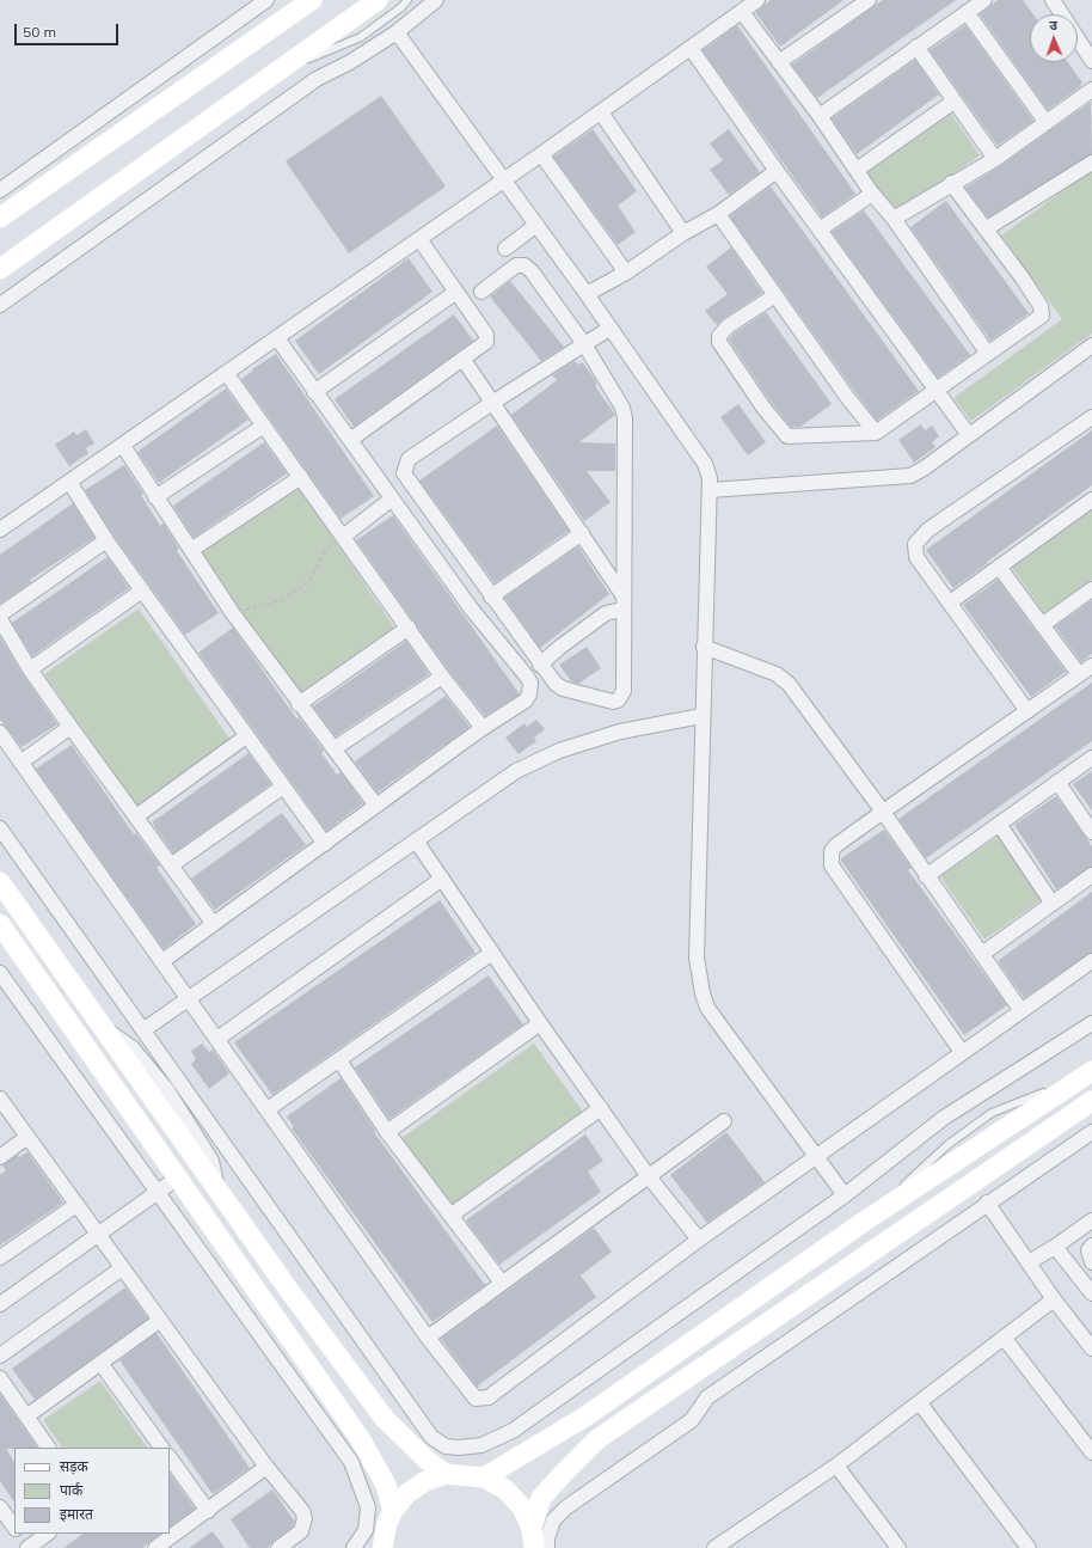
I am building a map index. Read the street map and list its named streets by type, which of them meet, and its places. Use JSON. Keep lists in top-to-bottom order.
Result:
{
  "legend": ["सड़क", "पार्क", "इमारत"],
  "scale_bar": "50 m",
  "north": "top"
}
